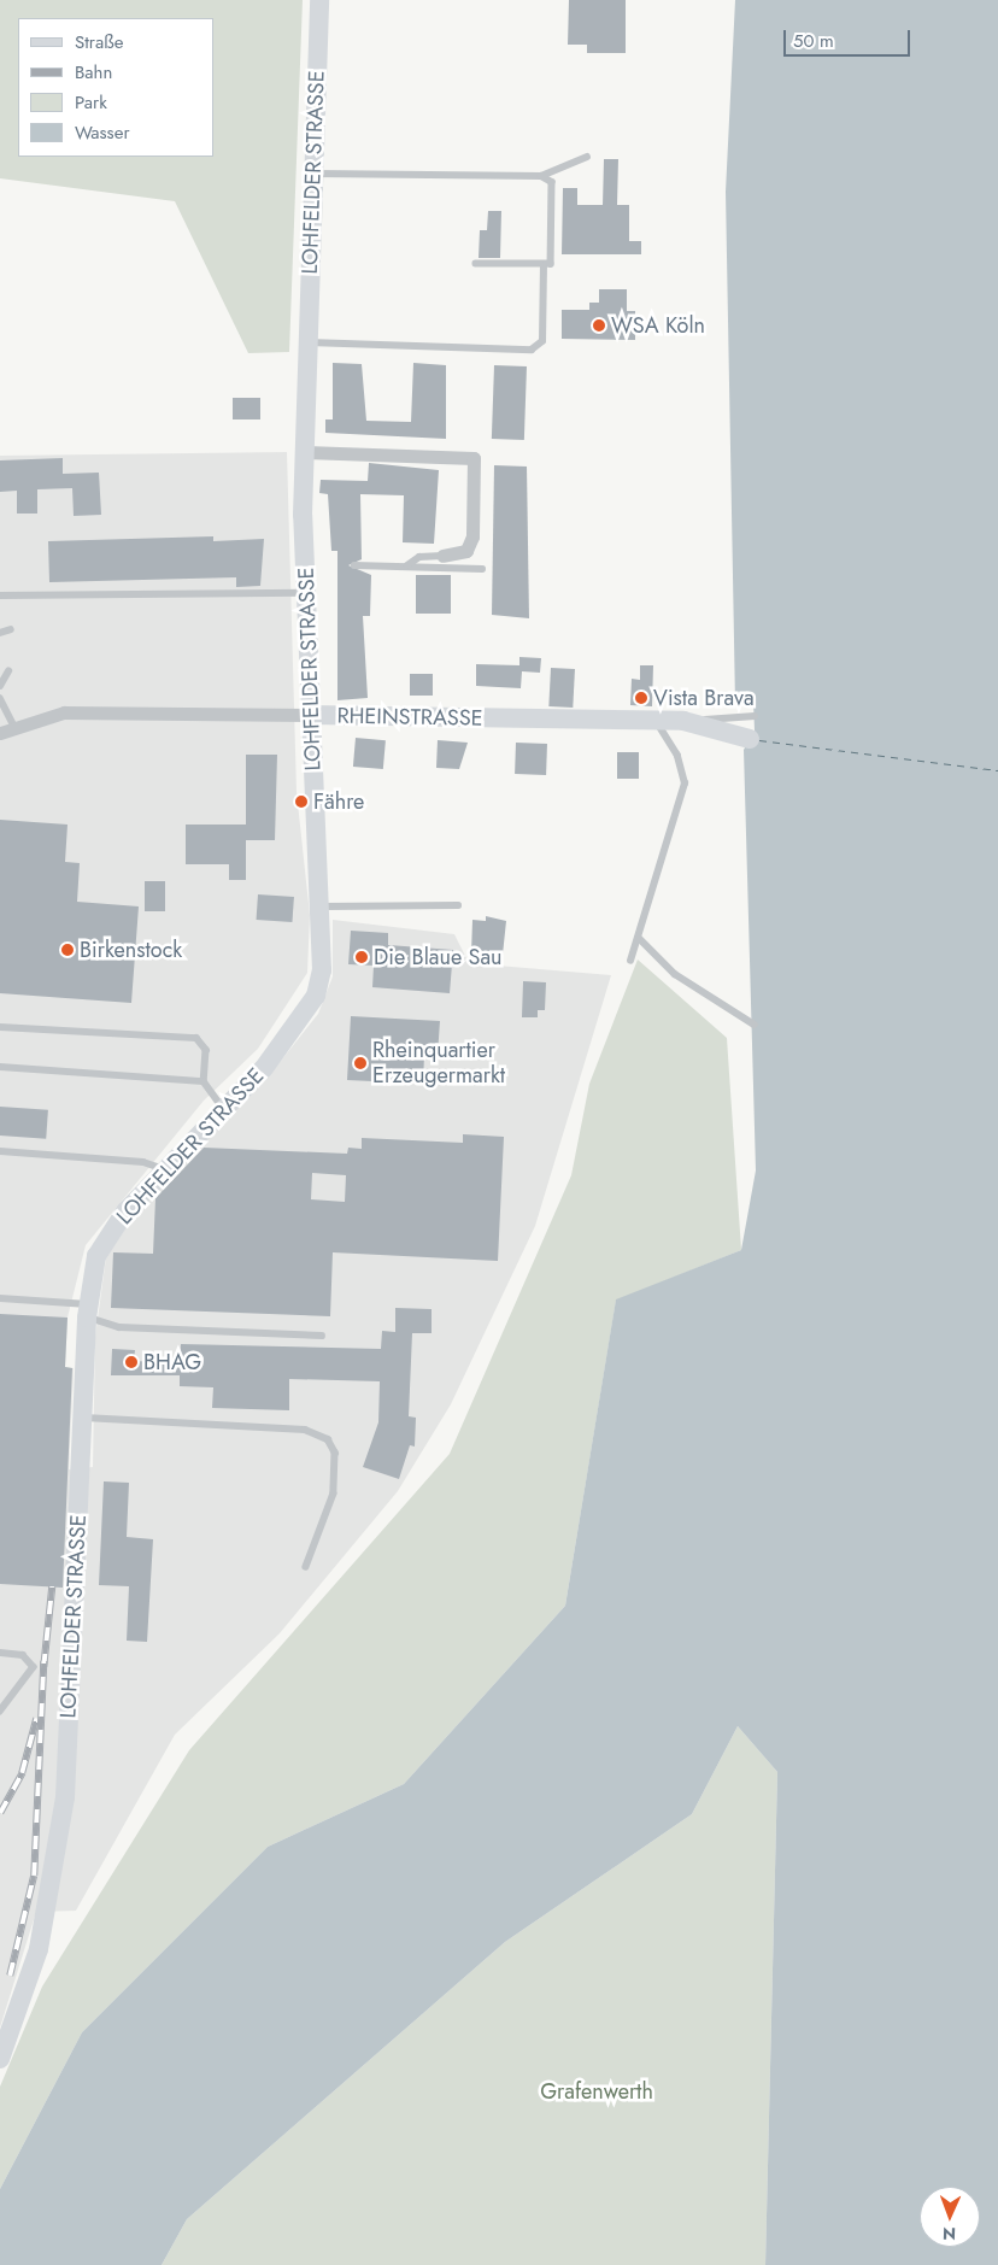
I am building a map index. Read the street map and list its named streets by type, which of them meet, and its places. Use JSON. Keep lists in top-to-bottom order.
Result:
{
  "streets": {
    "street": ["LOHFELDER STRASSE", "RHEINSTRASSE"]
  },
  "crossings": [
    ["LOHFELDER STRASSE", "RHEINSTRASSE"]
  ],
  "parks": ["Grafenwerth"],
  "places": [
    "WSA Köln",
    "Vista Brava",
    "Fähre",
    "Birkenstock",
    "Die Blaue Sau",
    "Rheinquartier Erzeugermarkt",
    "BHAG"
  ],
  "legend": [
    "Straße",
    "Bahn",
    "Park",
    "Wasser"
  ],
  "scale_bar": "50 m",
  "north": "bottom"
}
